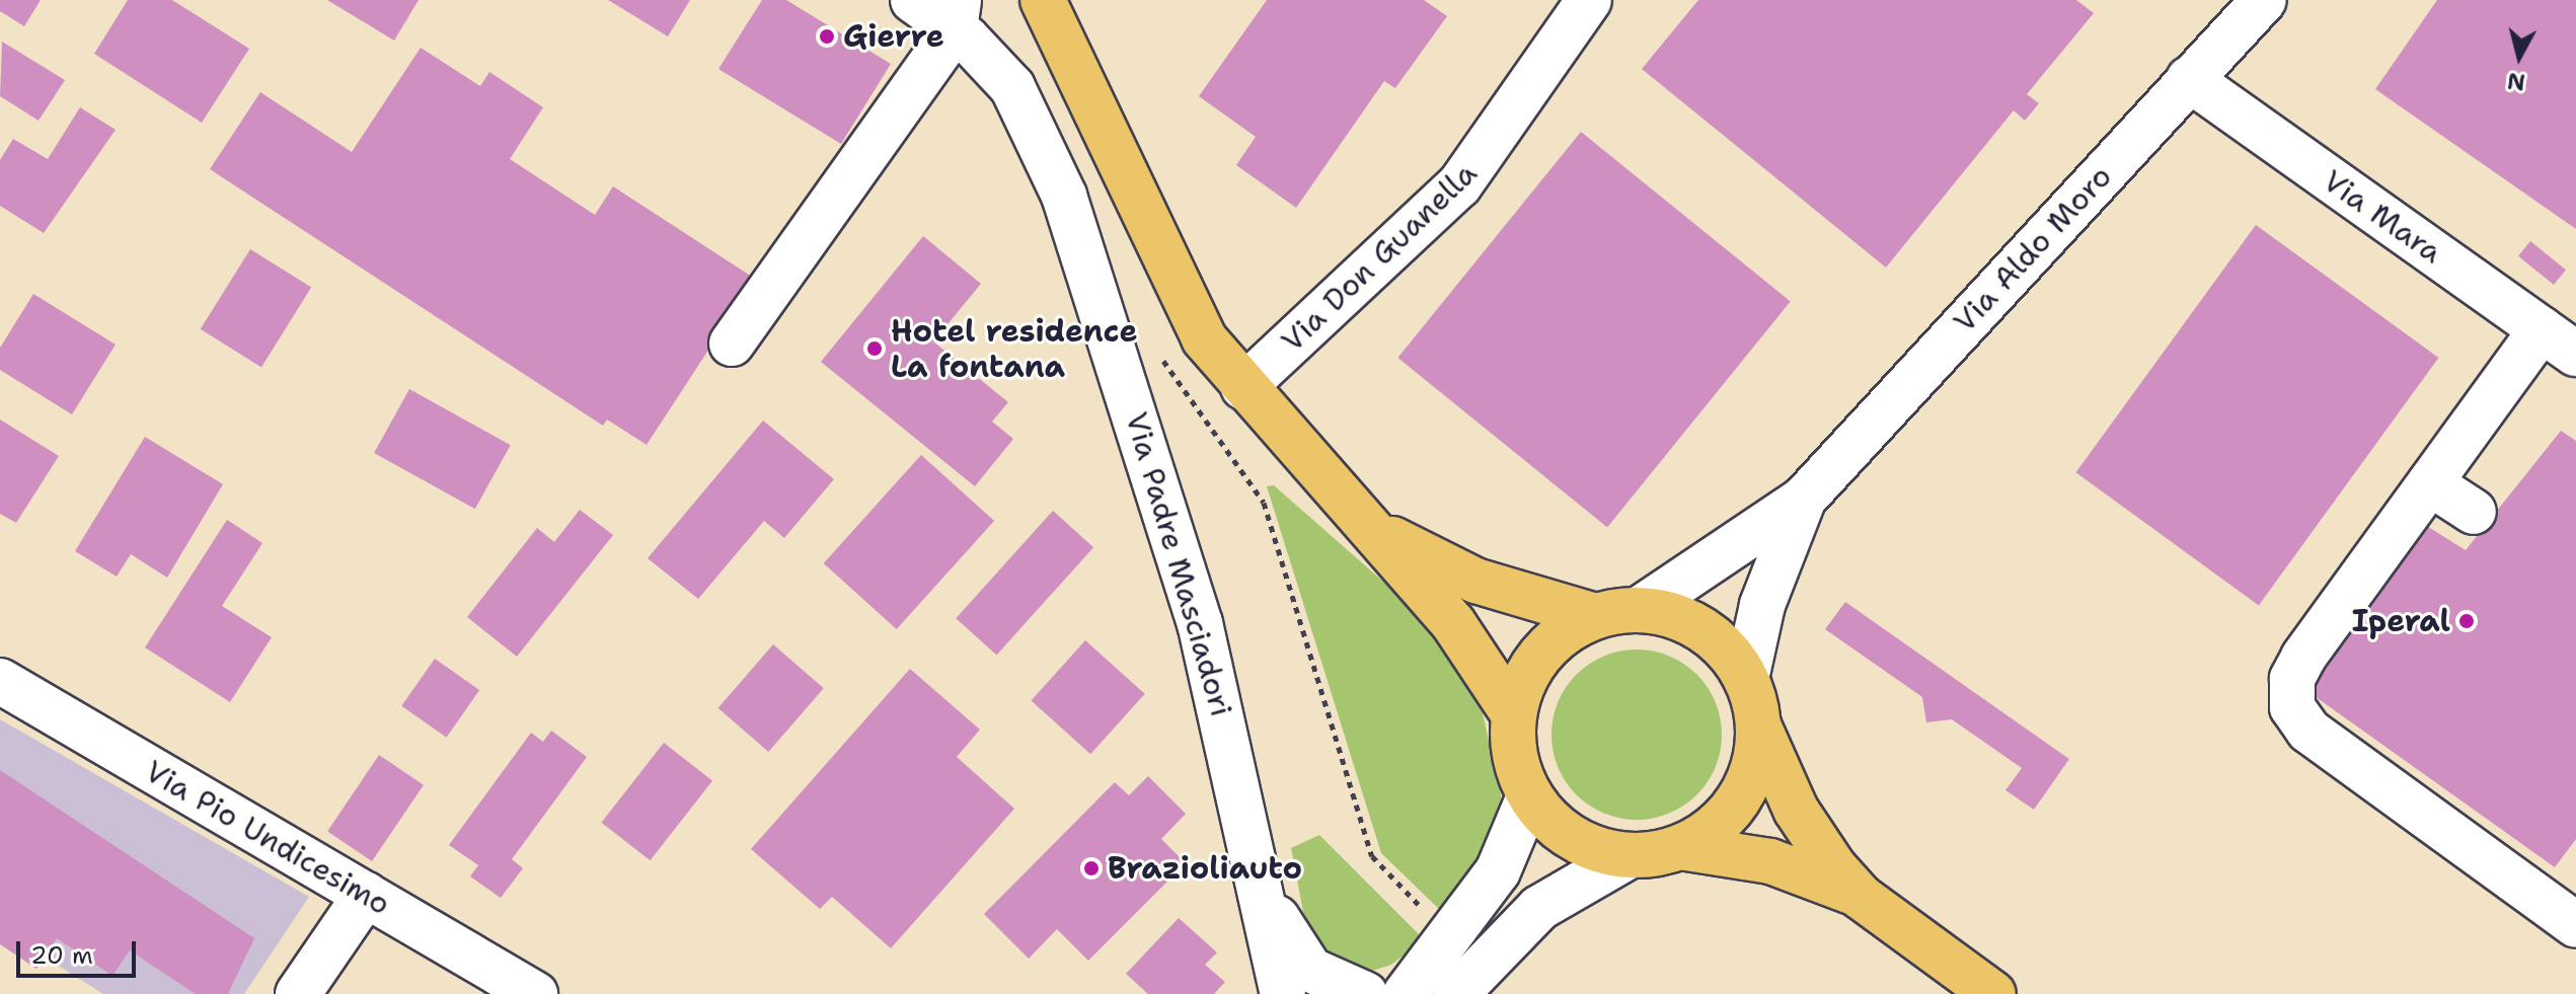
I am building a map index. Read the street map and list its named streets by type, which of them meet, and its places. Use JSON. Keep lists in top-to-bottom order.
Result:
{
  "streets": {
    "street": [
      "Via Mara",
      "Via Aldo Moro",
      "Via Don Guanella",
      "Via Padre Masciadori",
      "Via Pio Undicesimo"
    ]
  },
  "crossings": [
    ["Via Mara", "Via Aldo Moro"]
  ],
  "places": [
    "Gierre",
    "Hotel residence La fontana",
    "Iperal",
    "Brazioliauto"
  ],
  "scale_bar": "20 m",
  "north": "bottom"
}
